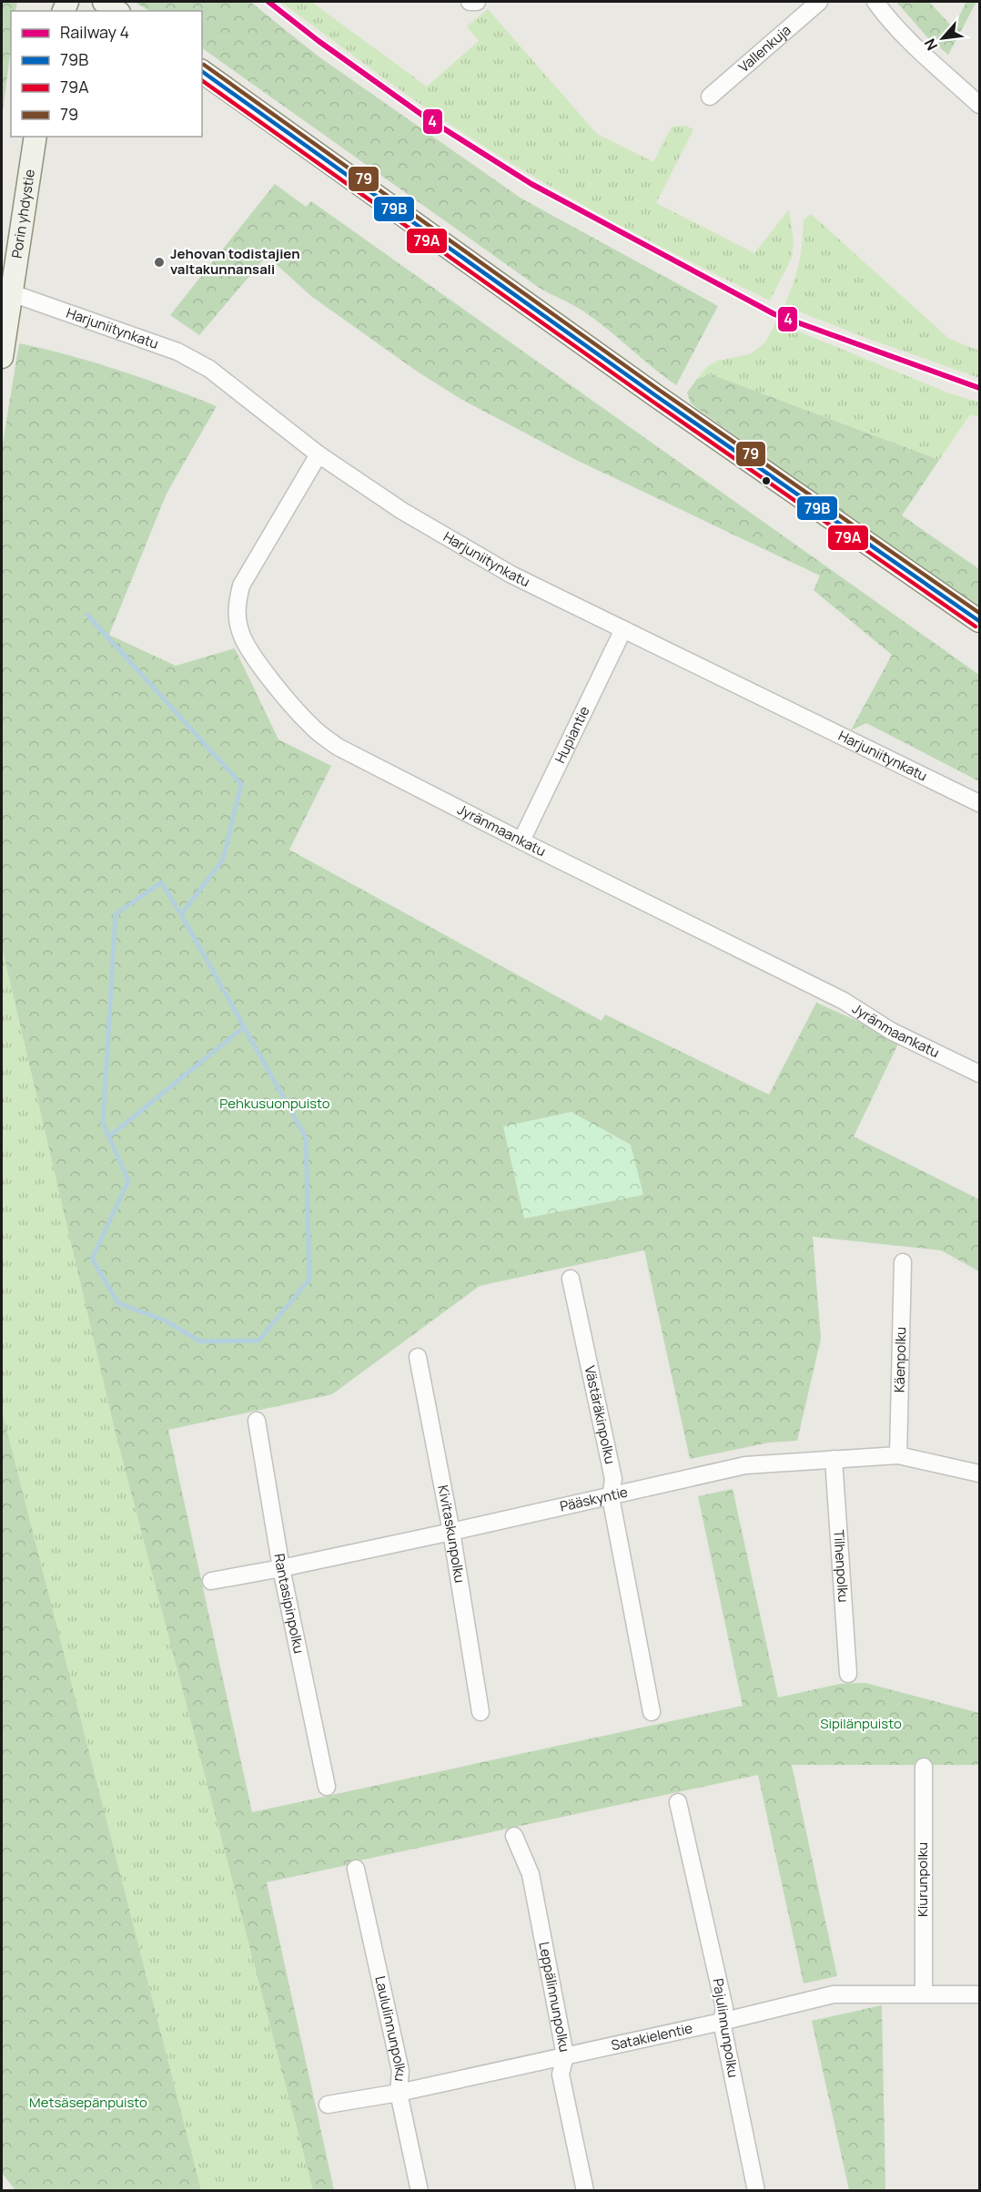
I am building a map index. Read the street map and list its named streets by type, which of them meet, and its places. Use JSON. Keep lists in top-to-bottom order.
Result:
{
  "streets": {
    "main road": ["Porin yhdystie"],
    "street": [
      "Vallenkuja",
      "Harjuniitynkatu",
      "Hupiantie",
      "Jyränmaankatu",
      "Käenpolku",
      "Västäräkinpolku",
      "Pääskyntie",
      "Kivitaskunpolku",
      "Tilhenpolku",
      "Rantasipinpolku",
      "Kiurunpolku",
      "Leppälinnunpolku",
      "Pajulinnunpolku",
      "Laululinnunpolku",
      "Satakielentie"
    ]
  },
  "crossings": [
    ["Porin yhdystie", "Harjuniitynkatu"],
    ["Harjuniitynkatu", "Hupiantie"],
    ["Harjuniitynkatu", "Jyränmaankatu"],
    ["Hupiantie", "Jyränmaankatu"],
    ["Käenpolku", "Pääskyntie"],
    ["Västäräkinpolku", "Pääskyntie"],
    ["Pääskyntie", "Kivitaskunpolku"],
    ["Pääskyntie", "Tilhenpolku"],
    ["Pääskyntie", "Rantasipinpolku"],
    ["Kiurunpolku", "Satakielentie"],
    ["Leppälinnunpolku", "Satakielentie"],
    ["Pajulinnunpolku", "Satakielentie"],
    ["Laululinnunpolku", "Satakielentie"]
  ],
  "parks": ["Pehkusuonpuisto", "Sipilänpuisto", "Metsäsepänpuisto"],
  "places": ["Jehovan todistajien valtakunnansali"],
  "lines": [
    "rail line 4",
    "transit line 79",
    "transit line 79B",
    "transit line 79A"
  ],
  "legend": [
    "Railway 4",
    "79B",
    "79A",
    "79"
  ],
  "north": "bottom left"
}
